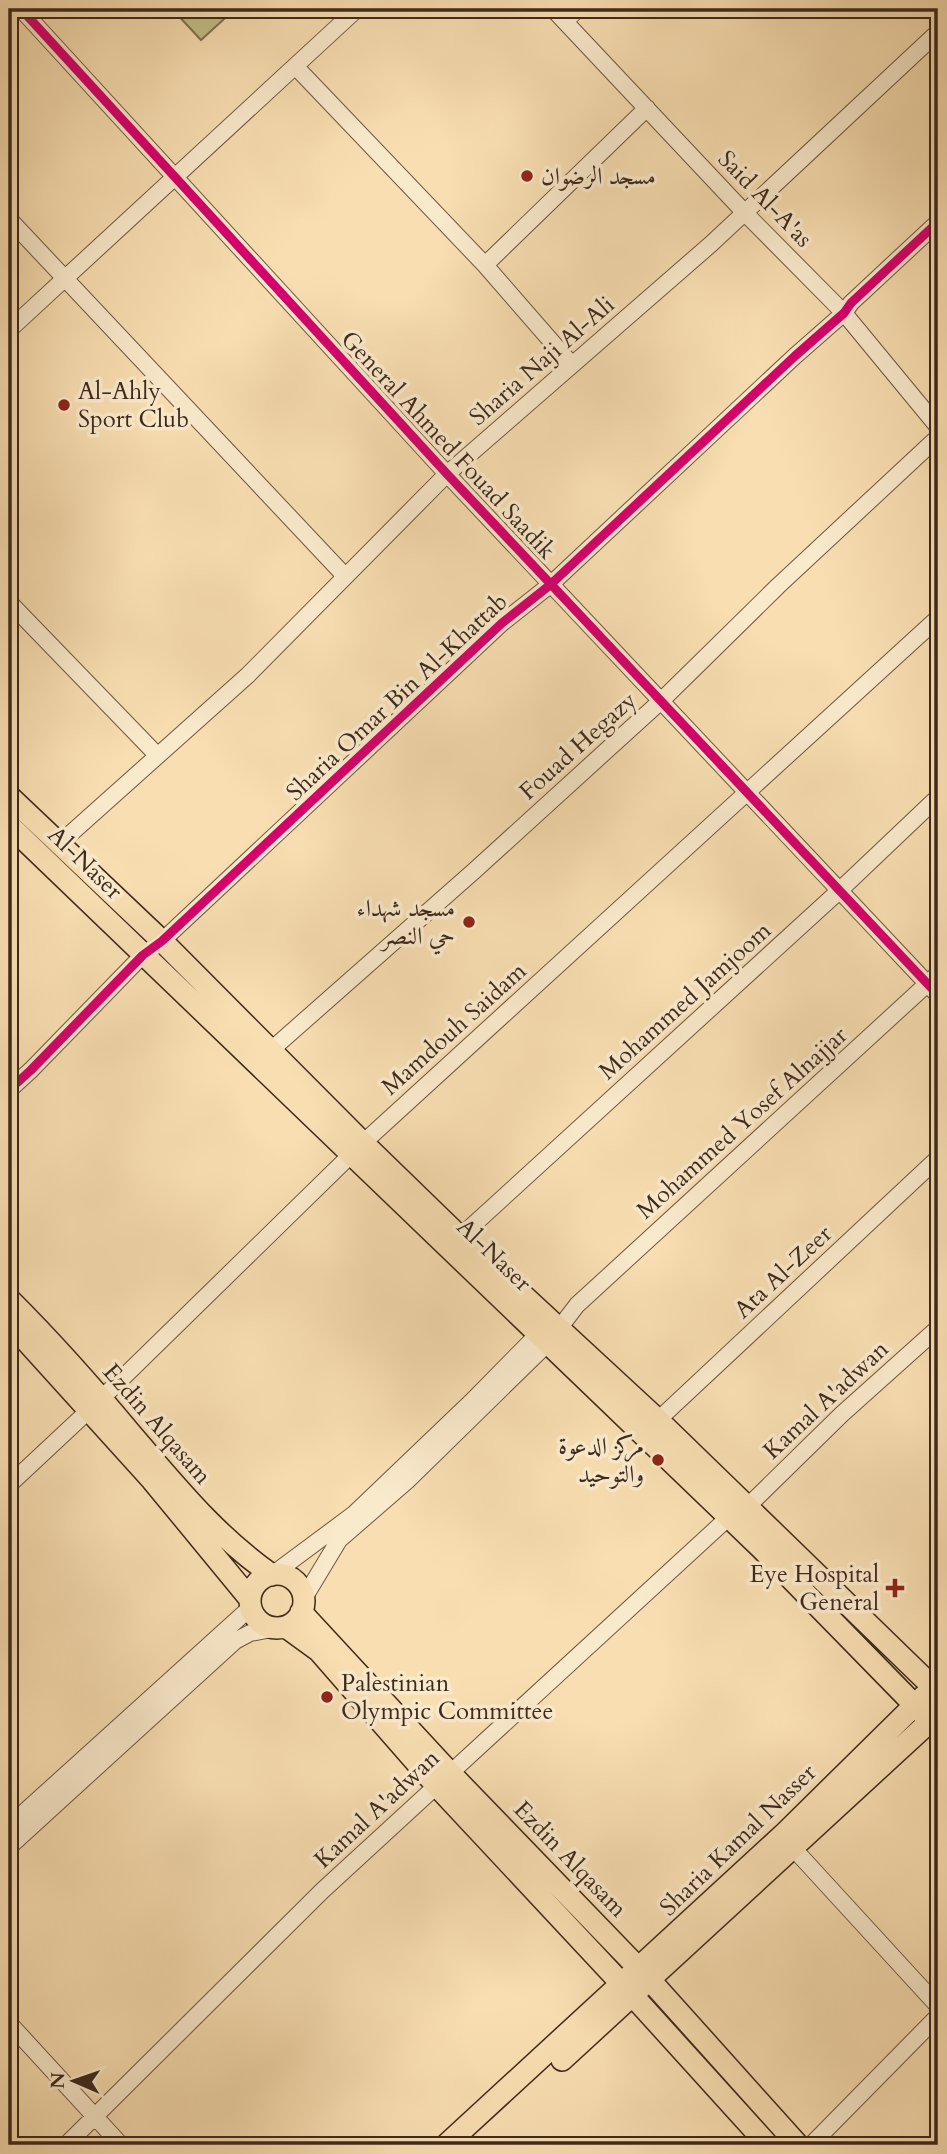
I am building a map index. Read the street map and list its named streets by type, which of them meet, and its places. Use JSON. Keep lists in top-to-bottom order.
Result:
{
  "streets": {
    "main road": ["Al-Naser", "Ezdin Alqasam", "Sharia Kamal Nasser"],
    "street": [
      "Said Al-A'as",
      "Sharia Naji Al-Ali",
      "General Ahmed Fouad Saadik",
      "Sharia Omar Bin Al-Khattab",
      "Fouad Hegazy",
      "Mohammed Jamjoom",
      "Mamdouh Saidam",
      "Mohammed Yosef Alnajjar",
      "Ata Al-Zeer",
      "Kamal A'adwan"
    ]
  },
  "crossings": [
    ["Said Al-A'as", "Sharia Naji Al-Ali"],
    ["Said Al-A'as", "Sharia Omar Bin Al-Khattab"],
    ["Sharia Naji Al-Ali", "General Ahmed Fouad Saadik"],
    ["Sharia Naji Al-Ali", "Al-Naser"],
    ["General Ahmed Fouad Saadik", "Sharia Omar Bin Al-Khattab"],
    ["General Ahmed Fouad Saadik", "Fouad Hegazy"],
    ["General Ahmed Fouad Saadik", "Mohammed Jamjoom"],
    ["General Ahmed Fouad Saadik", "Mamdouh Saidam"],
    ["General Ahmed Fouad Saadik", "Mohammed Yosef Alnajjar"],
    ["Sharia Omar Bin Al-Khattab", "Al-Naser"],
    ["Fouad Hegazy", "Al-Naser"],
    ["Al-Naser", "Mohammed Jamjoom"],
    ["Al-Naser", "Mamdouh Saidam"],
    ["Al-Naser", "Mohammed Yosef Alnajjar"],
    ["Al-Naser", "Ata Al-Zeer"],
    ["Al-Naser", "Kamal A'adwan"],
    ["Al-Naser", "Sharia Kamal Nasser"],
    ["Mamdouh Saidam", "Ezdin Alqasam"],
    ["Mohammed Yosef Alnajjar", "Ezdin Alqasam"],
    ["Kamal A'adwan", "Ezdin Alqasam"],
    ["Ezdin Alqasam", "Sharia Kamal Nasser"]
  ],
  "places": {
    "other": [
      "مسجد الرضوان",
      "Al-Ahly Sport Club",
      "مسجد شهداء حي النصر",
      "مركز الدعوة والتوحيد",
      "Palestinian Olympic Committee"
    ],
    "health": ["Eye Hospital General"]
  },
  "north": "left"
}
